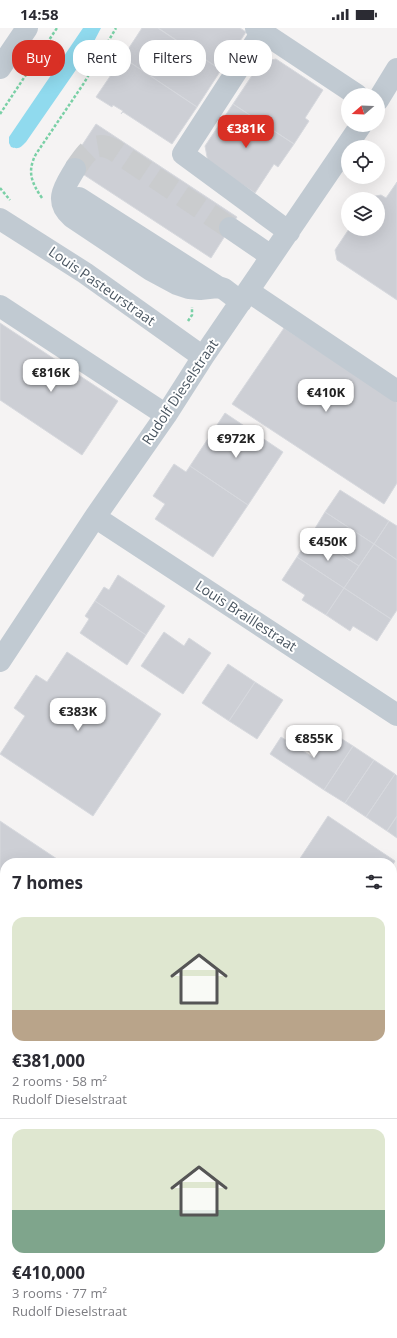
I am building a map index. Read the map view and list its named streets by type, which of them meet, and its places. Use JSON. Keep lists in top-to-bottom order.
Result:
{
  "streets": {
    "street": ["Louis Pasteurstraat", "Rudolf Dieselstraat", "Louis Braillestraat"]
  },
  "crossings": [
    ["Louis Pasteurstraat", "Rudolf Dieselstraat"],
    ["Rudolf Dieselstraat", "Louis Braillestraat"]
  ],
  "north": "left",
  "page": {
    "status": "14:58",
    "chip": [
      "Buy",
      "Rent",
      "Filters",
      "New"
    ],
    "price": [
      "€381K",
      "€816K",
      "€410K",
      "€972K",
      "€450K",
      "€383K",
      "€855K"
    ],
    "heading": "7 homes",
    "list": [
      {
        "name": "€381,000",
        "note": "2 rooms · 58 m² · Rudolf Dieselstraat"
      },
      {
        "name": "€410,000",
        "note": "3 rooms · 77 m² · Rudolf Dieselstraat"
      }
    ]
  }
}
